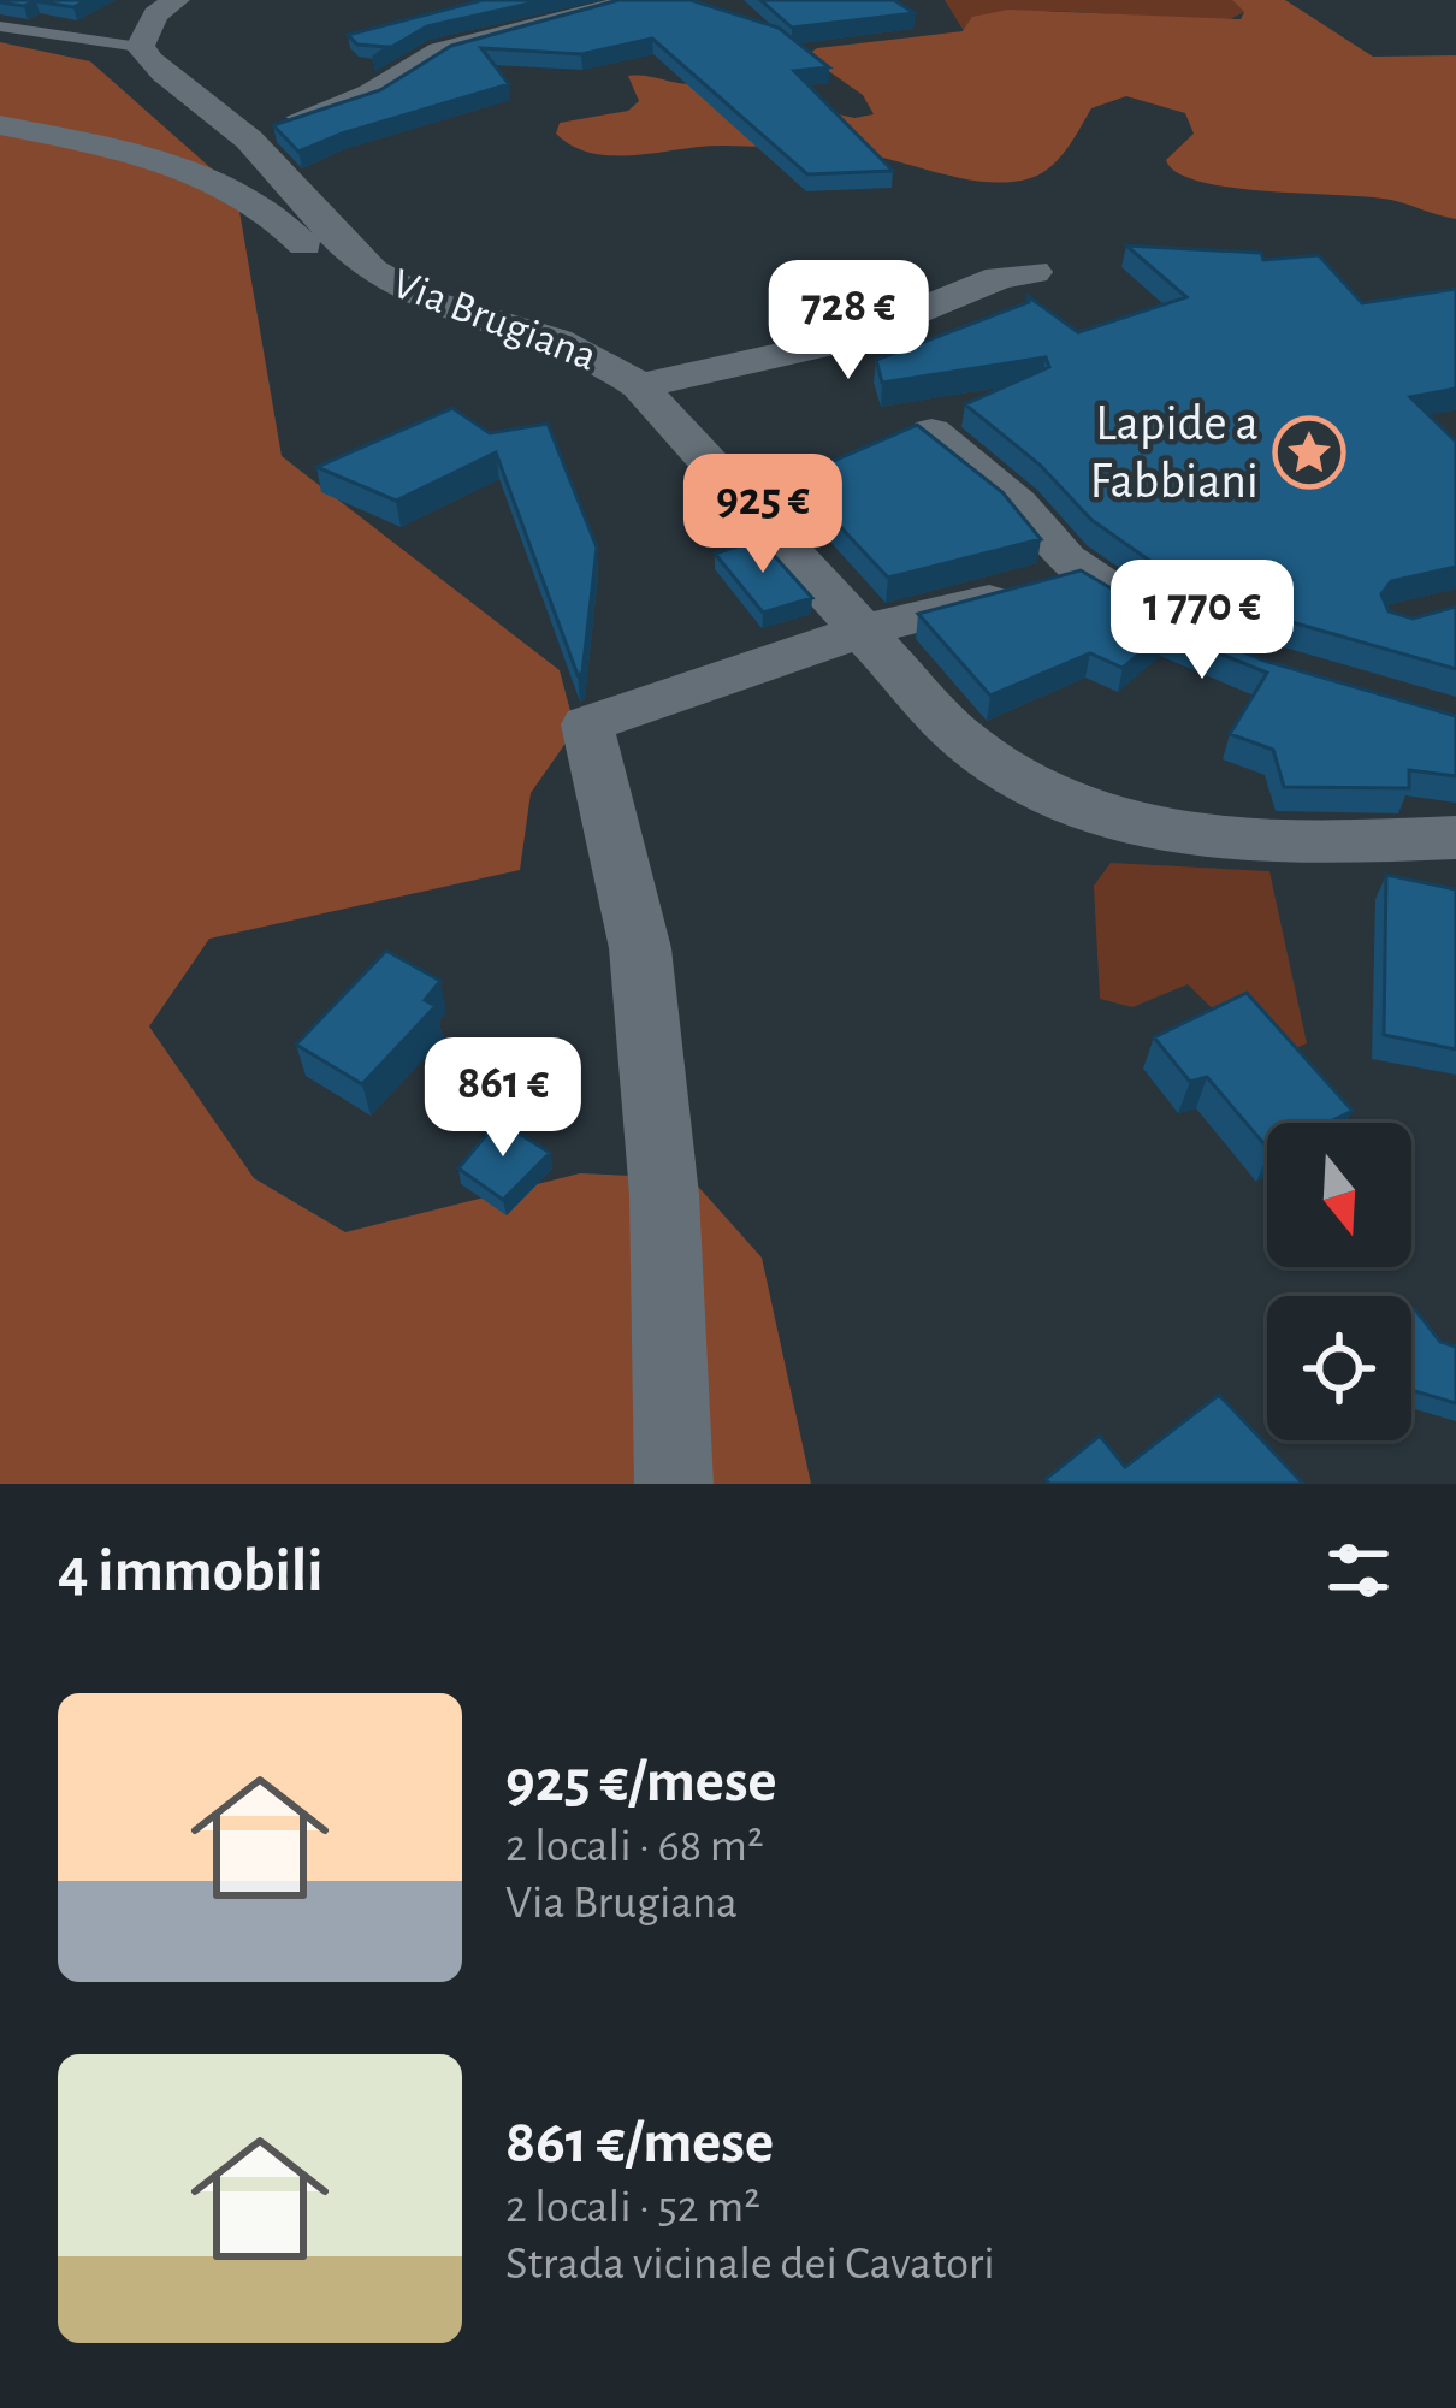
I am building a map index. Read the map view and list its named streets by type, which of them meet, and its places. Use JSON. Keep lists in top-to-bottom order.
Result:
{
  "streets": {
    "street": ["Via Brugiana"]
  },
  "places": {
    "place": ["Lapide a Fabbiani"]
  },
  "north": "bottom",
  "page": {
    "price": [
      "728 €",
      "925 €",
      "1 770 €",
      "861 €"
    ],
    "heading": "4 immobili",
    "list": [
      {
        "name": "925 €/mese",
        "note": "2 locali · 68 m² · Via Brugiana"
      },
      {
        "name": "861 €/mese",
        "note": "2 locali · 52 m² · Strada vicinale dei Cavatori"
      }
    ]
  }
}
